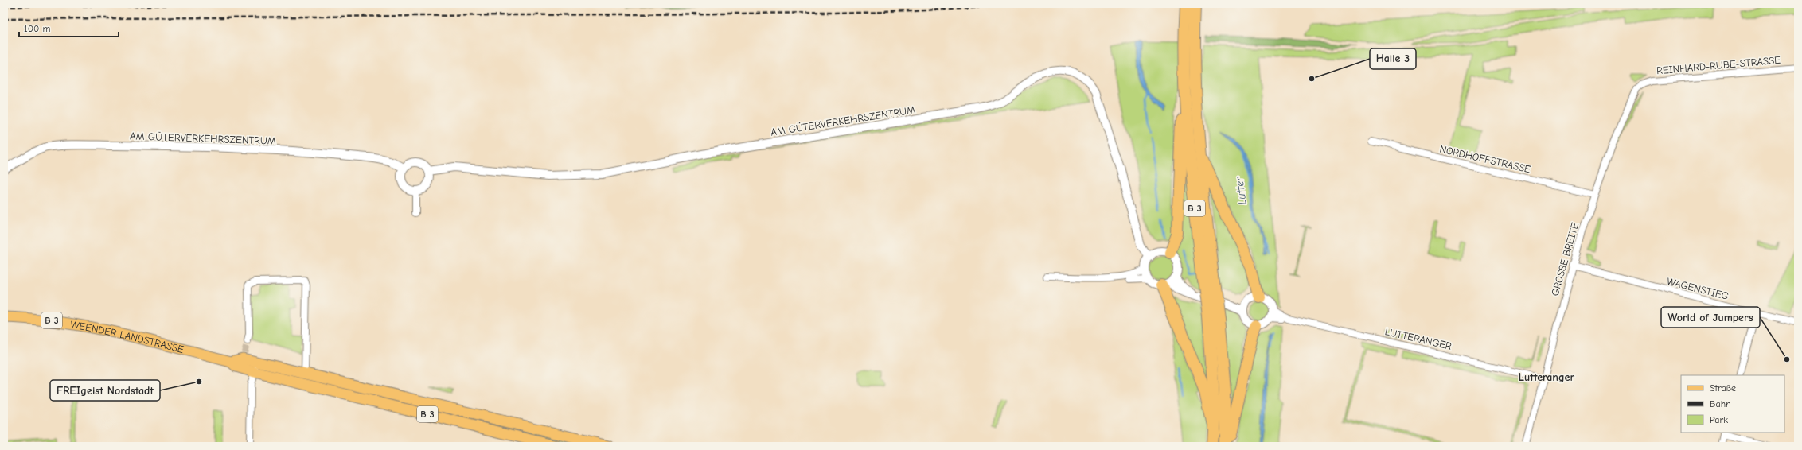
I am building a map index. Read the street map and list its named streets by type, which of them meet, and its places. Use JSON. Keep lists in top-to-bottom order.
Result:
{
  "streets": {
    "highway": ["B 3"],
    "main road": ["WEENDER LANDSTRASSE"],
    "street": [
      "REINHARD-RUBE-STRASSE",
      "AM GÜTERVERKEHRSZENTRUM",
      "NORDHOFFSTRASSE",
      "GROSSE BREITE",
      "WAGENSTIEG",
      "LUTTERANGER"
    ]
  },
  "crossings": [
    ["REINHARD-RUBE-STRASSE", "GROSSE BREITE"],
    ["NORDHOFFSTRASSE", "GROSSE BREITE"],
    ["B 3", "WEENDER LANDSTRASSE"],
    ["GROSSE BREITE", "WAGENSTIEG"],
    ["GROSSE BREITE", "LUTTERANGER"]
  ],
  "districts": ["Lutteranger"],
  "water": ["Lutter"],
  "places": ["Halle 3", "World of Jumpers", "FREIgeist Nordstadt"],
  "legend": ["Straße", "Bahn", "Park"],
  "scale_bar": "100 m"
}
